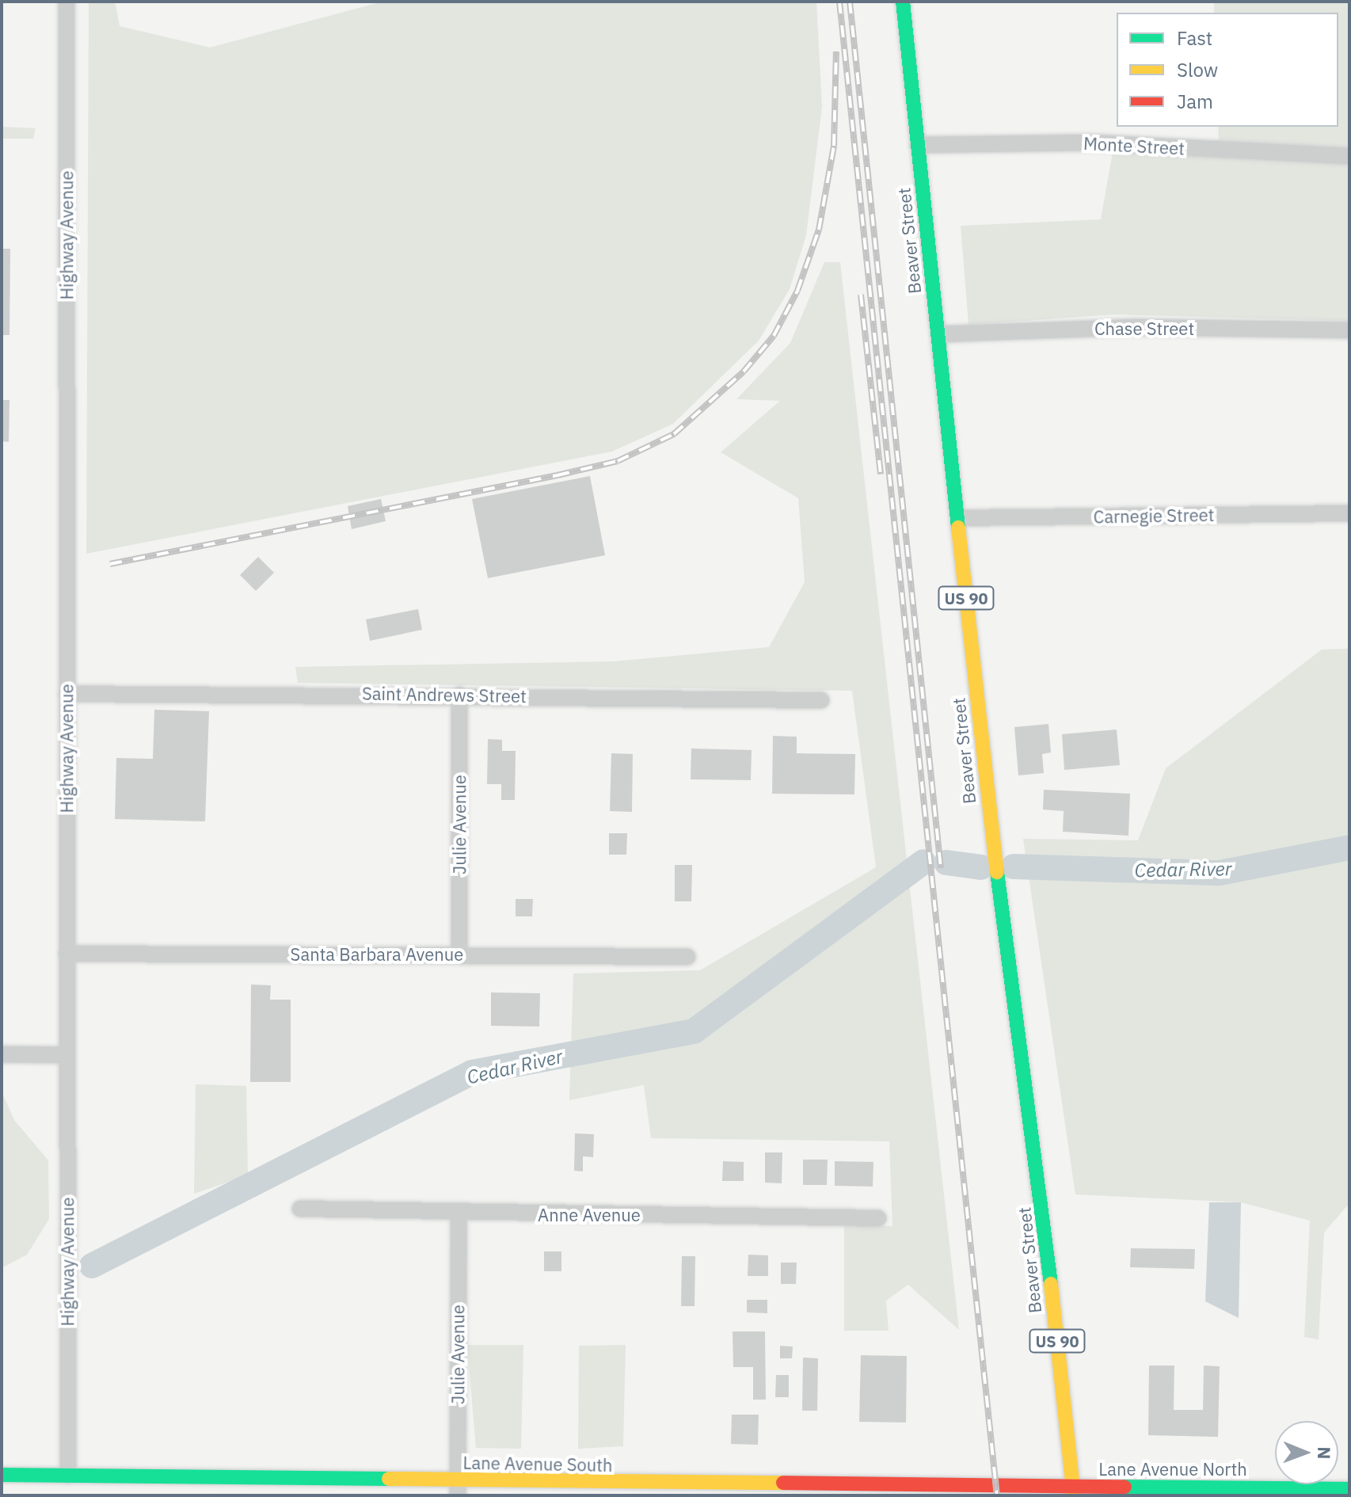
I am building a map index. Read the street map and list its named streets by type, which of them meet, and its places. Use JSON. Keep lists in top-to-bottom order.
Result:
{
  "streets": {
    "main road": [
      "Highway Avenue",
      "Beaver Street",
      "US 90",
      "Lane Avenue South",
      "Lane Avenue North"
    ],
    "street": [
      "Monte Street",
      "Chase Street",
      "Carnegie Street",
      "Saint Andrews Street",
      "Julie Avenue",
      "Santa Barbara Avenue",
      "Anne Avenue"
    ]
  },
  "crossings": [
    ["Monte Street", "Beaver Street"],
    ["Highway Avenue", "Saint Andrews Street"],
    ["Highway Avenue", "Santa Barbara Avenue"],
    ["Highway Avenue", "Lane Avenue South"],
    ["Beaver Street", "Chase Street"],
    ["Beaver Street", "Carnegie Street"],
    ["Beaver Street", "Lane Avenue South"],
    ["Beaver Street", "Lane Avenue North"],
    ["Saint Andrews Street", "Julie Avenue"],
    ["Julie Avenue", "Santa Barbara Avenue"],
    ["Julie Avenue", "Anne Avenue"],
    ["Julie Avenue", "Lane Avenue South"],
    ["Lane Avenue South", "Lane Avenue North"]
  ],
  "water": ["Cedar River"],
  "legend": ["Fast", "Slow", "Jam"],
  "north": "right"
}
